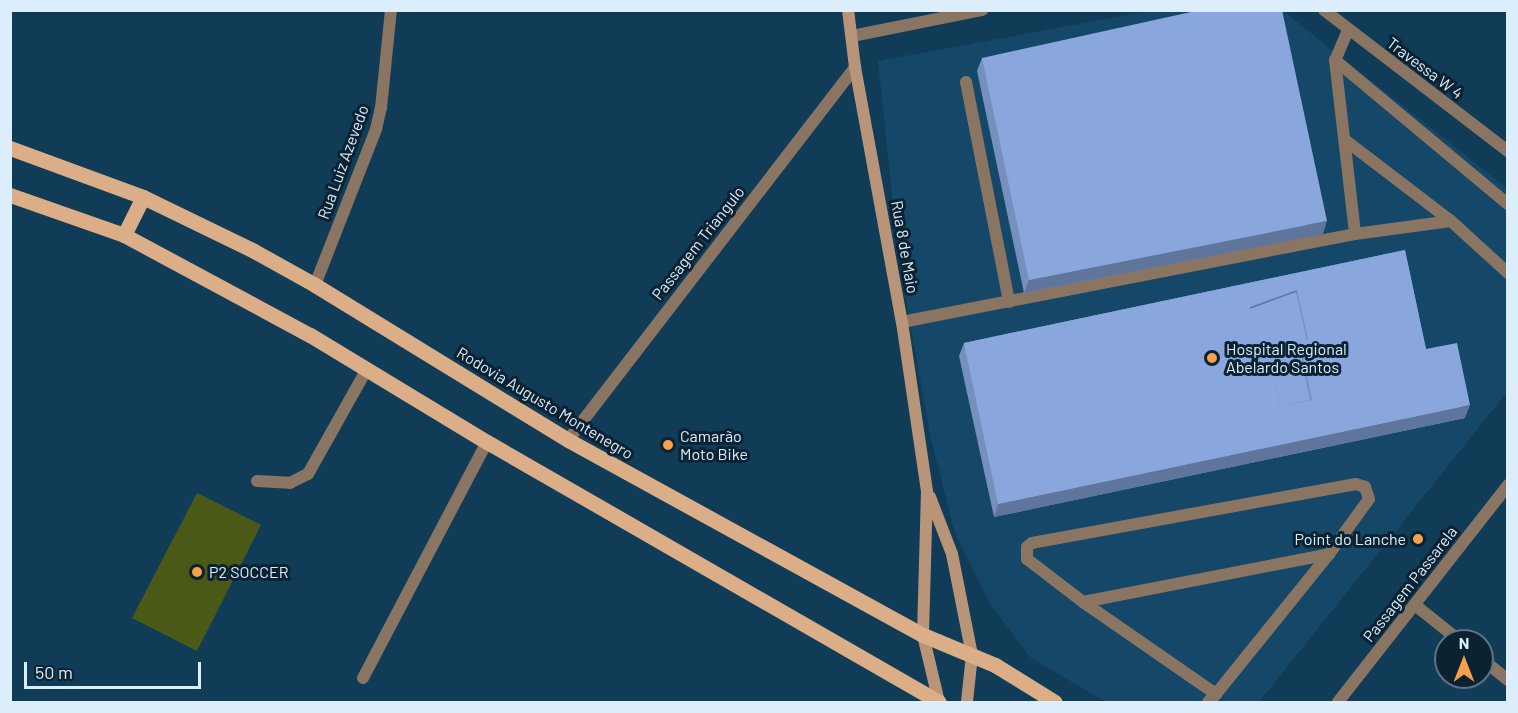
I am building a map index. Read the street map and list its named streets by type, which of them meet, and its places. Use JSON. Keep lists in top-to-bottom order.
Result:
{
  "streets": {
    "main road": ["Rodovia Augusto Montenegro"],
    "street": [
      "Travessa W 4",
      "Rua Luiz Azevedo",
      "Passagem Triangulo",
      "Rua 8 de Maio",
      "Passagem Passarela"
    ]
  },
  "crossings": [
    ["Rua Luiz Azevedo", "Rodovia Augusto Montenegro"],
    ["Passagem Triangulo", "Rua 8 de Maio"],
    ["Passagem Triangulo", "Rodovia Augusto Montenegro"],
    ["Rua 8 de Maio", "Rodovia Augusto Montenegro"]
  ],
  "places": [
    "Hospital Regional Abelardo Santos",
    "Camarão Moto Bike",
    "Point do Lanche",
    "P2 SOCCER"
  ],
  "scale_bar": "50 m",
  "north": "top"
}
